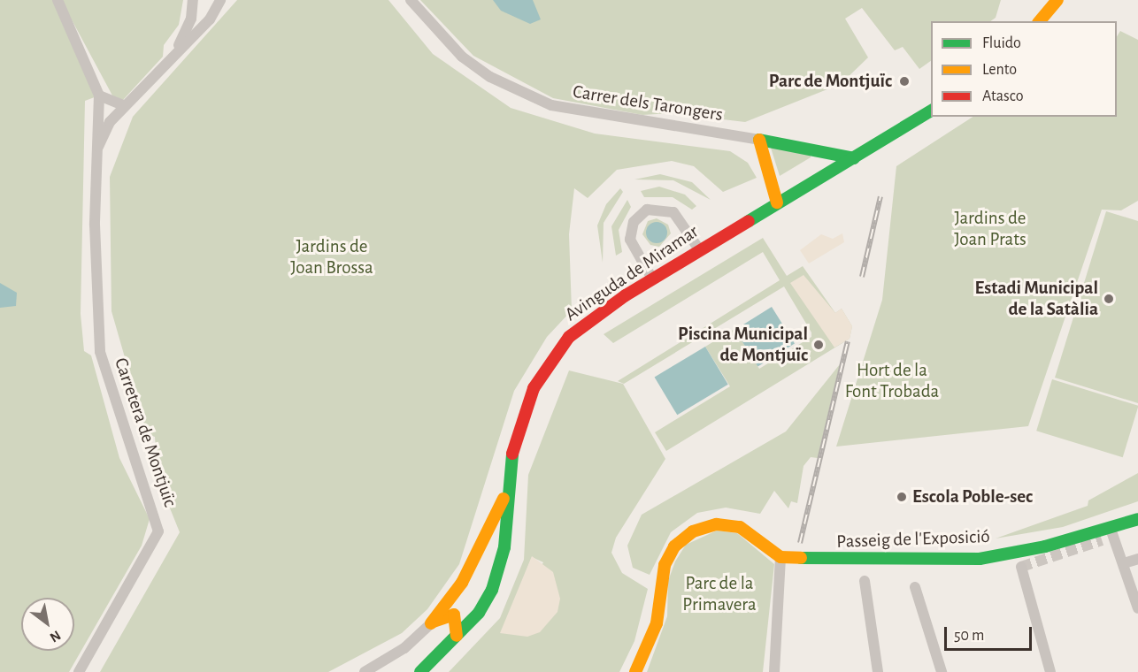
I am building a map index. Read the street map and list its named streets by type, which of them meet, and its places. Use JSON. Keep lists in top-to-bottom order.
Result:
{
  "streets": {
    "street": [
      "Carrer dels Tarongers",
      "Avinguda de Miramar",
      "Carretera de Montjuïc",
      "Passeig de l'Exposició"
    ]
  },
  "parks": [
    "Jardins de Joan Prats",
    "Jardins de Joan Brossa",
    "Hort de la Font Trobada",
    "Parc de la Primavera"
  ],
  "places": [
    "Parc de Montjuïc",
    "Estadi Municipal de la Satàlia",
    "Piscina Municipal de Montjuïc",
    "Escola Poble-sec"
  ],
  "legend": ["Fluido", "Lento", "Atasco"],
  "scale_bar": "50 m",
  "north": "bottom right"
}
